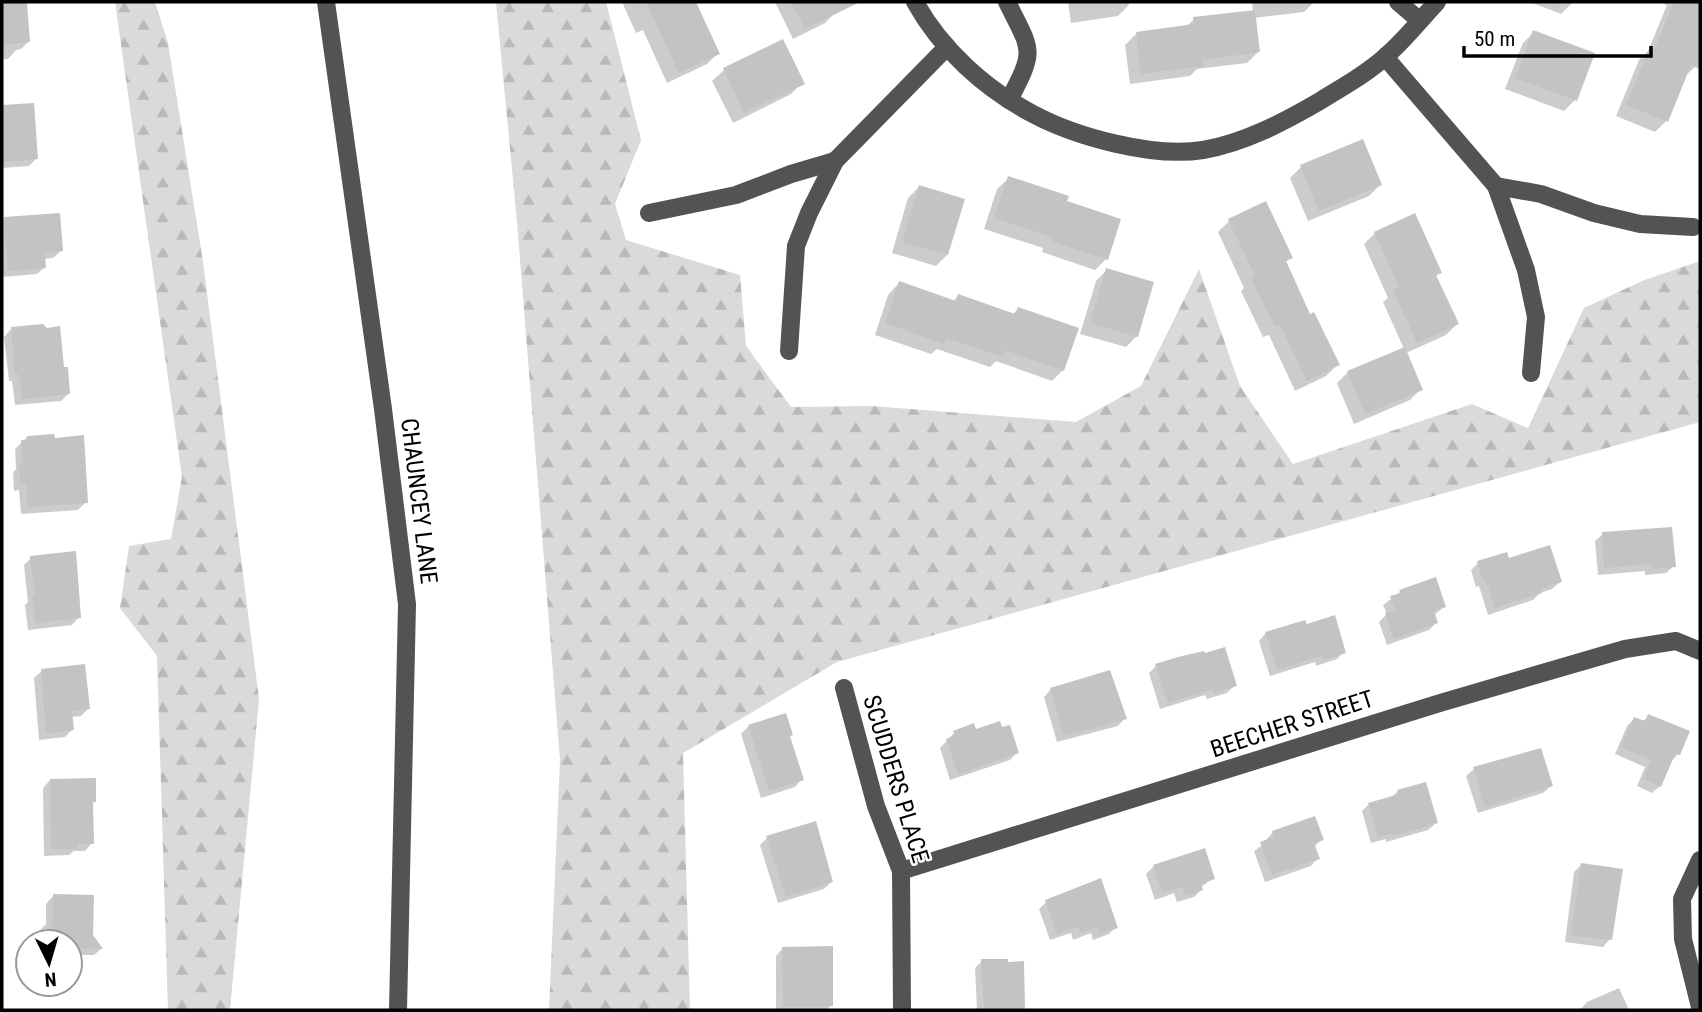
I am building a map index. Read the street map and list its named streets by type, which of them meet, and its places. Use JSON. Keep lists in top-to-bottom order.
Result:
{
  "streets": {
    "street": ["CHAUNCEY LANE", "BEECHER STREET", "SCUDDERS PLACE"]
  },
  "crossings": [
    ["BEECHER STREET", "SCUDDERS PLACE"]
  ],
  "scale_bar": "50 m",
  "north": "bottom"
}
